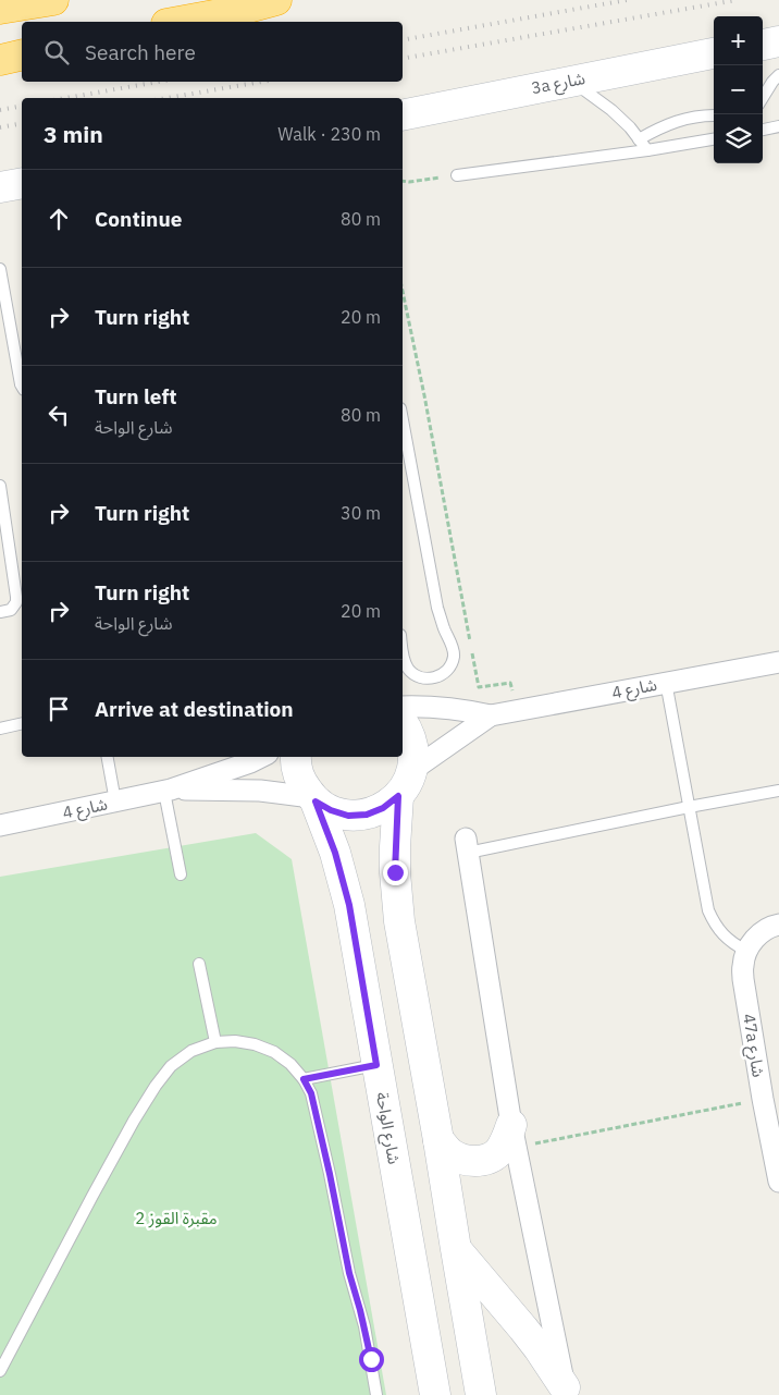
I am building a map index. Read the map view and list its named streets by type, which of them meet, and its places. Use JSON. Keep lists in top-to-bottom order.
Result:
{
  "streets": {
    "street": [
      "3a شارع",
      "شارع 4",
      "47a شارع",
      "شارع الواحة"
    ]
  },
  "crossings": [
    ["شارع 4", "شارع الواحة"]
  ],
  "parks": ["مقبرة القوز 2"],
  "page": {
    "map_buttons": ["+", "−"],
    "search": "Search here",
    "heading": ["3 min", "Walk · 230 m"],
    "list": [
      ["Continue", "80 m"],
      ["Turn right", "20 m"],
      ["Turn left", "شارع الواحة", "80 m"],
      ["Turn right", "30 m"],
      ["Turn right", "شارع الواحة", "20 m"],
      "Arrive at destination"
    ]
  }
}
